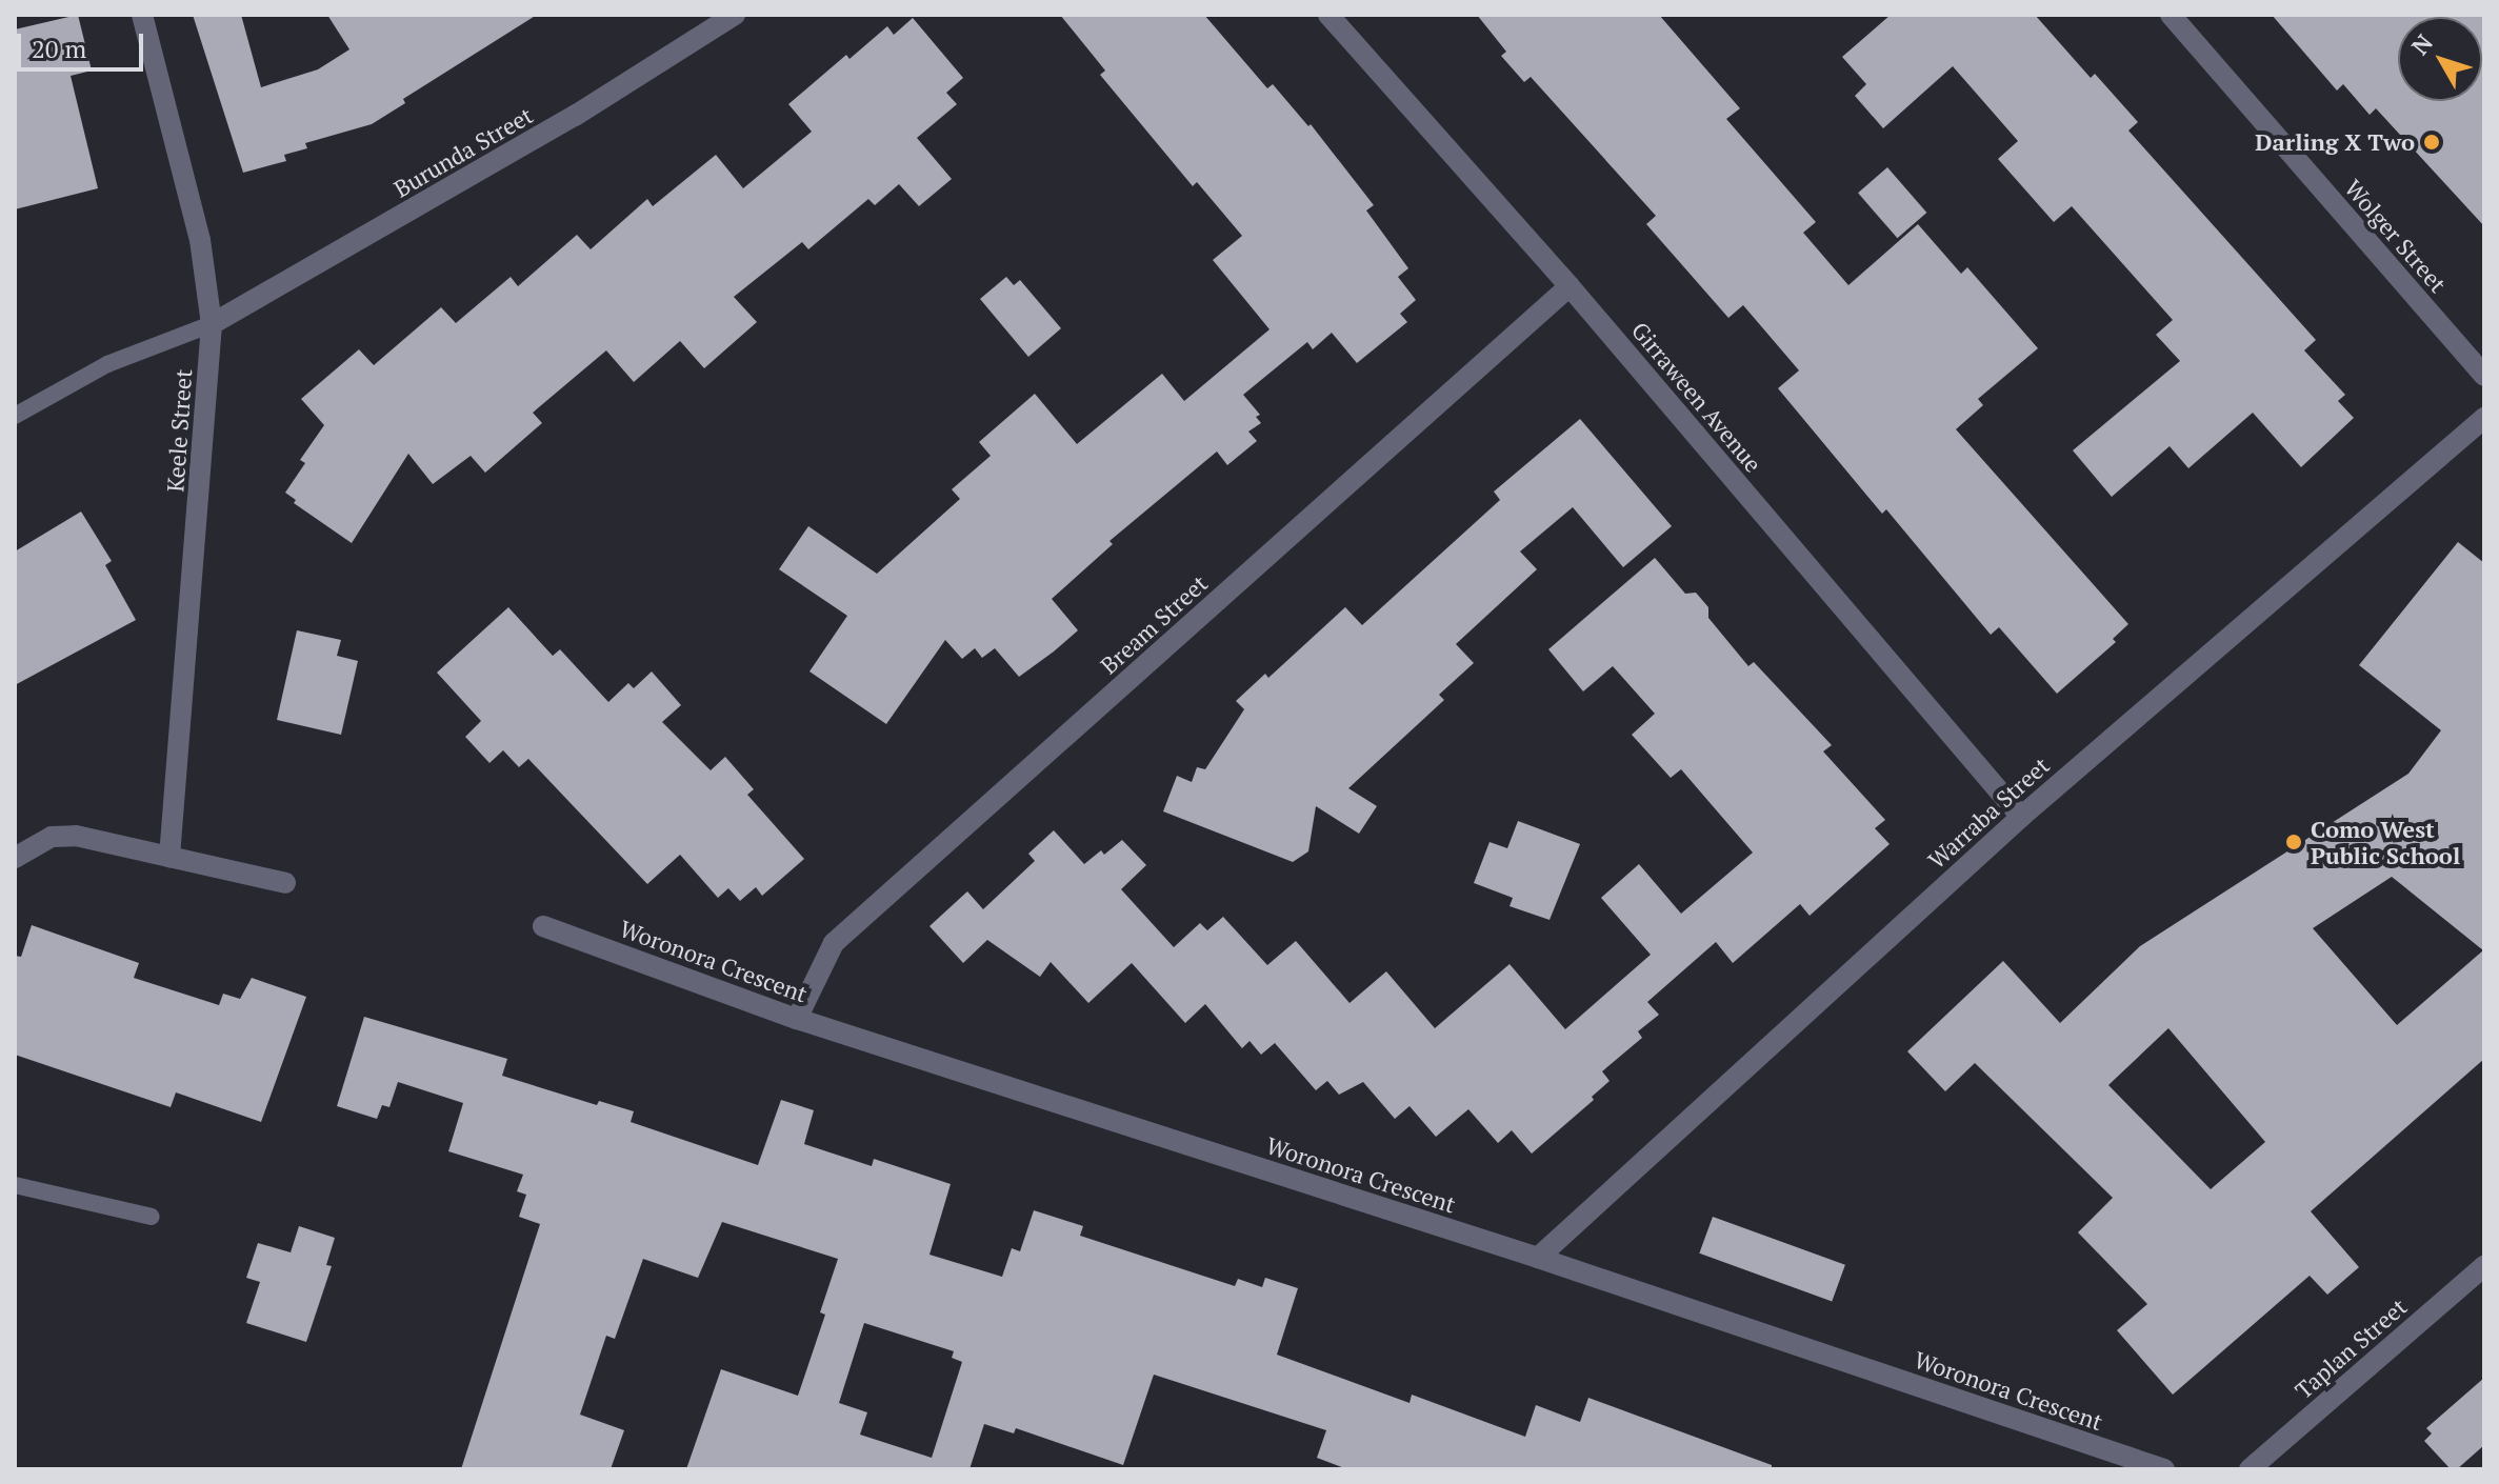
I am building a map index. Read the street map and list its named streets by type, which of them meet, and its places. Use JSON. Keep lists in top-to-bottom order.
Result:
{
  "streets": {
    "street": [
      "Burunda Street",
      "Wolger Street",
      "Girraween Avenue",
      "Keele Street",
      "Bream Street",
      "Warraba Street",
      "Woronora Crescent",
      "Taplan Street"
    ]
  },
  "crossings": [
    ["Burunda Street", "Keele Street"],
    ["Girraween Avenue", "Bream Street"],
    ["Girraween Avenue", "Warraba Street"],
    ["Bream Street", "Woronora Crescent"],
    ["Warraba Street", "Woronora Crescent"]
  ],
  "places": ["Darling X Two", "Como West Public School"],
  "scale_bar": "20 m",
  "north": "top left"
}
